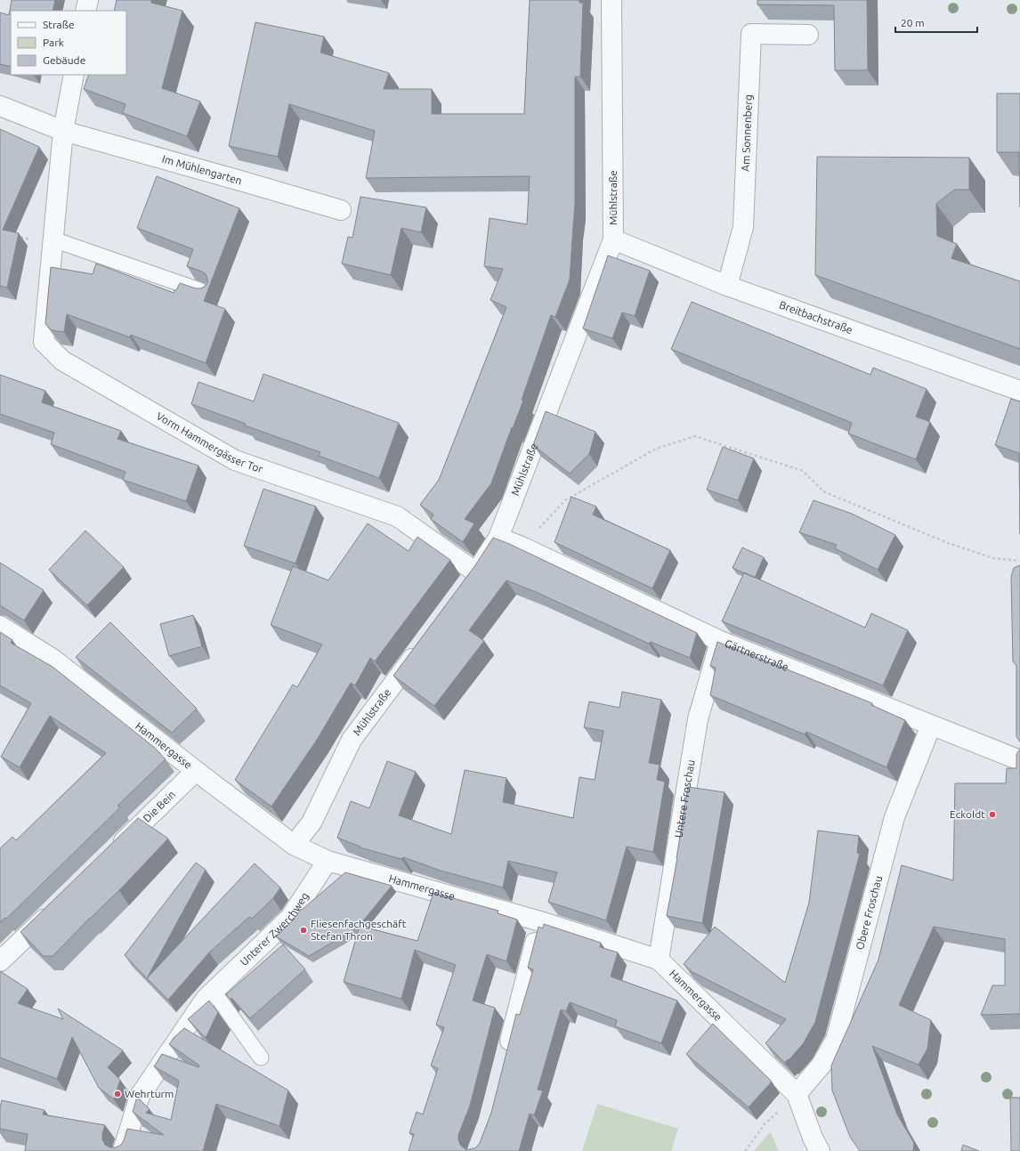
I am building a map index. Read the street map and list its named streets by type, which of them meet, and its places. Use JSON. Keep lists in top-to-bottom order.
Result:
{
  "streets": {
    "street": [
      "Am Sonnenberg",
      "Im Mühlengarten",
      "Mühlstraße",
      "Breitbachstraße",
      "Vorm Hammergässer Tor",
      "Gärtnerstraße",
      "Hammergasse",
      "Untere Froschau",
      "Die Bein",
      "Obere Froschau",
      "Unterer Zwerchweg"
    ]
  },
  "crossings": [
    ["Am Sonnenberg", "Breitbachstraße"],
    ["Im Mühlengarten", "Vorm Hammergässer Tor"],
    ["Mühlstraße", "Breitbachstraße"],
    ["Mühlstraße", "Vorm Hammergässer Tor"],
    ["Mühlstraße", "Gärtnerstraße"],
    ["Mühlstraße", "Hammergasse"],
    ["Gärtnerstraße", "Untere Froschau"],
    ["Gärtnerstraße", "Obere Froschau"],
    ["Hammergasse", "Untere Froschau"],
    ["Hammergasse", "Die Bein"],
    ["Hammergasse", "Obere Froschau"],
    ["Hammergasse", "Unterer Zwerchweg"]
  ],
  "places": ["Eckoldt", "Fliesenfachgeschäft Stefan Thron", "Wehrturm"],
  "legend": ["Straße", "Park", "Gebäude"],
  "scale_bar": "20 m"
}
